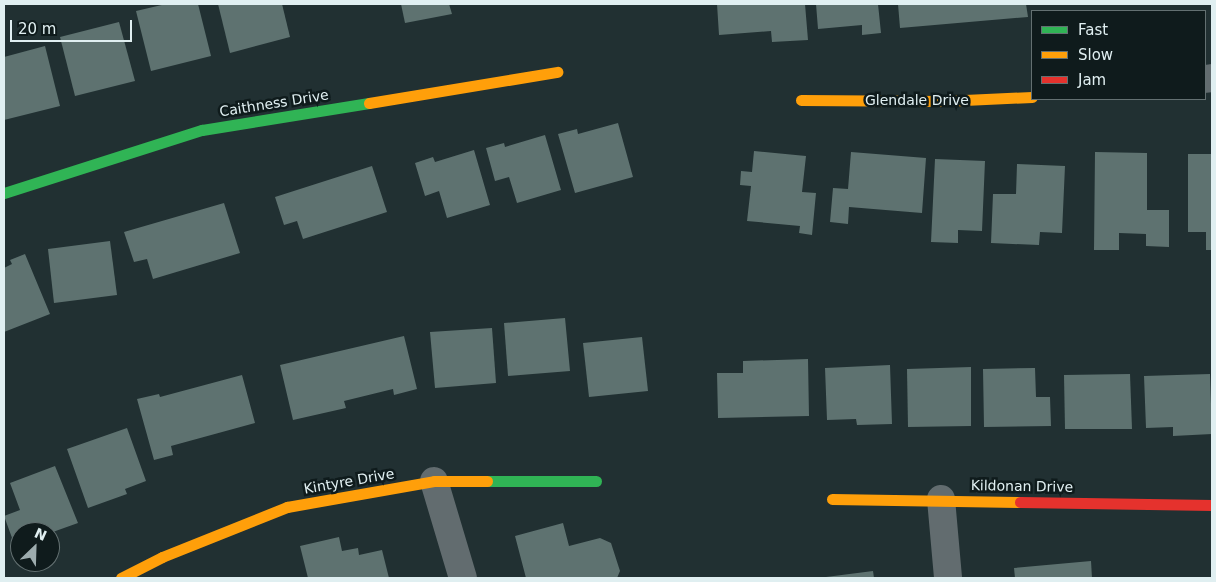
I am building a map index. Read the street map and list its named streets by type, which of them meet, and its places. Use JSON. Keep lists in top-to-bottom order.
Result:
{
  "streets": {
    "street": [
      "Glendale Drive",
      "Caithness Drive",
      "Kintyre Drive",
      "Kildonan Drive"
    ]
  },
  "legend": ["Fast", "Slow", "Jam"],
  "scale_bar": "20 m",
  "north": "top right"
}
